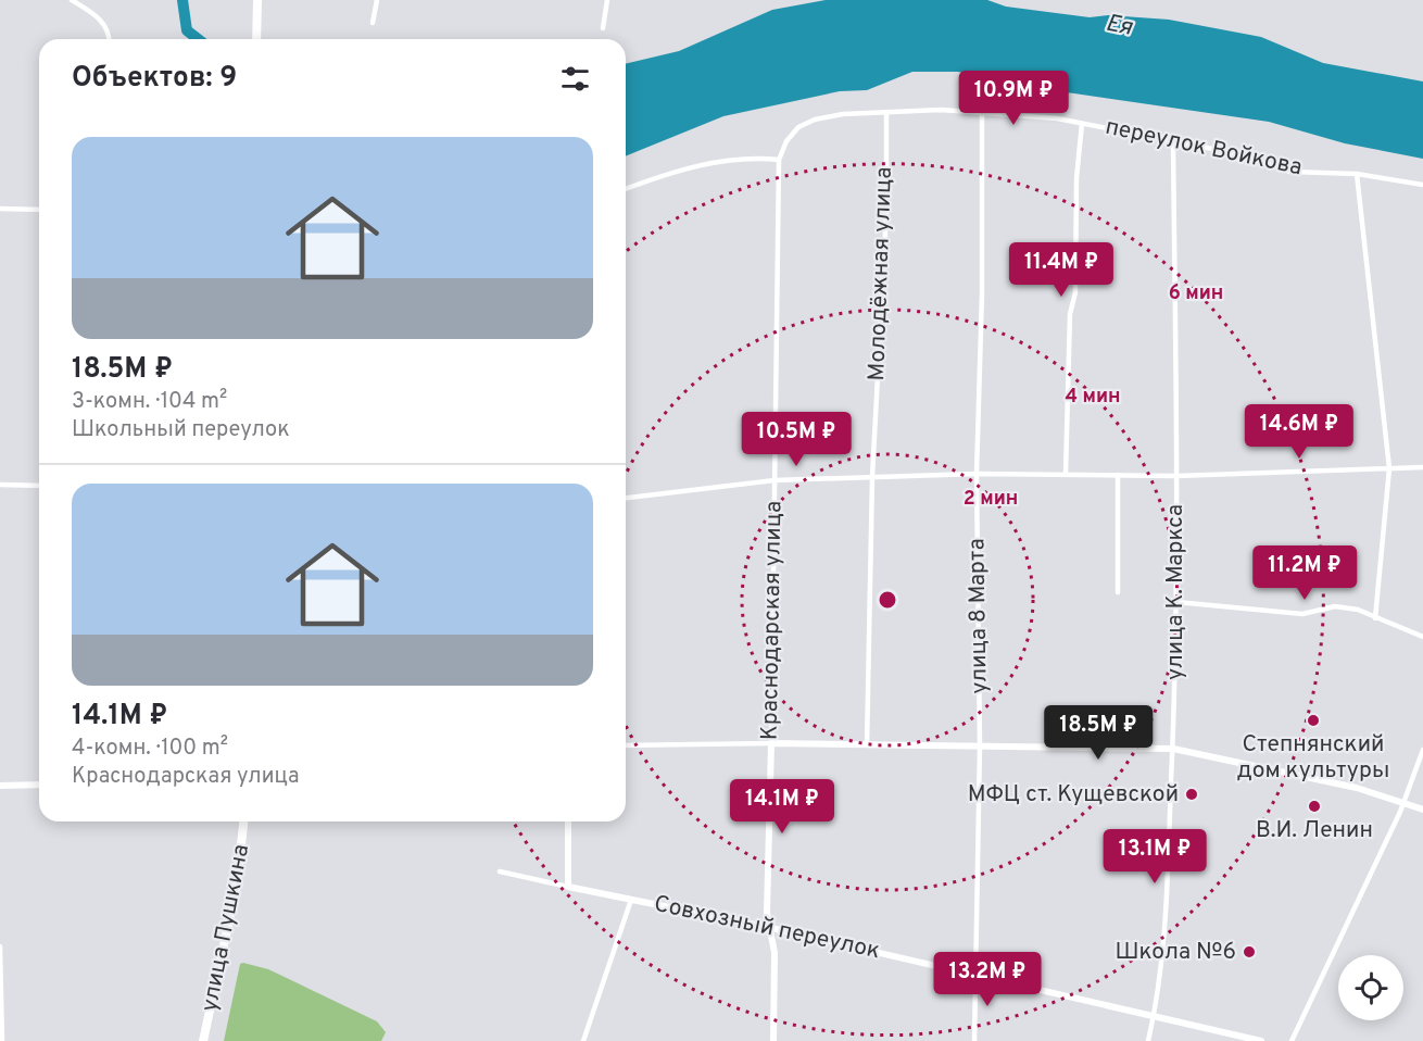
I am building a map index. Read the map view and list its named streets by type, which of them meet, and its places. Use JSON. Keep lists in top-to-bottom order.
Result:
{
  "streets": {
    "main road": ["улица Пушкина"],
    "street": [
      "переулок Войкова",
      "Молодёжная улица",
      "улица К. Маркса",
      "улица 8 Марта",
      "Краснодарская улица",
      "Совхозный переулок"
    ]
  },
  "crossings": [
    ["переулок Войкова", "Молодёжная улица"],
    ["переулок Войкова", "улица К. Маркса"],
    ["переулок Войкова", "улица 8 Марта"],
    ["переулок Войкова", "Краснодарская улица"],
    ["улица К. Маркса", "Совхозный переулок"],
    ["улица 8 Марта", "Совхозный переулок"],
    ["Краснодарская улица", "Совхозный переулок"]
  ],
  "water": ["Ея"],
  "places": [
    "Степнянский дом культуры",
    "МФЦ ст. Кущевской",
    "В.И. Ленин",
    "Школа №6"
  ],
  "page": {
    "heading": "Объектов: 9",
    "price": [
      "10.9M ₽",
      "11.4M ₽",
      "14.6M ₽",
      "10.5M ₽",
      "11.2M ₽",
      "18.5M ₽",
      "14.1M ₽",
      "13.1M ₽",
      "13.2M ₽"
    ],
    "list": [
      {
        "name": "18.5M ₽",
        "note": "3-комн. · 104 m² · Школьный переулок"
      },
      {
        "name": "14.1M ₽",
        "note": "4-комн. · 100 m² · Краснодарская улица"
      }
    ]
  },
  "rings": ["6 мин", "4 мин", "2 мин"]
}
